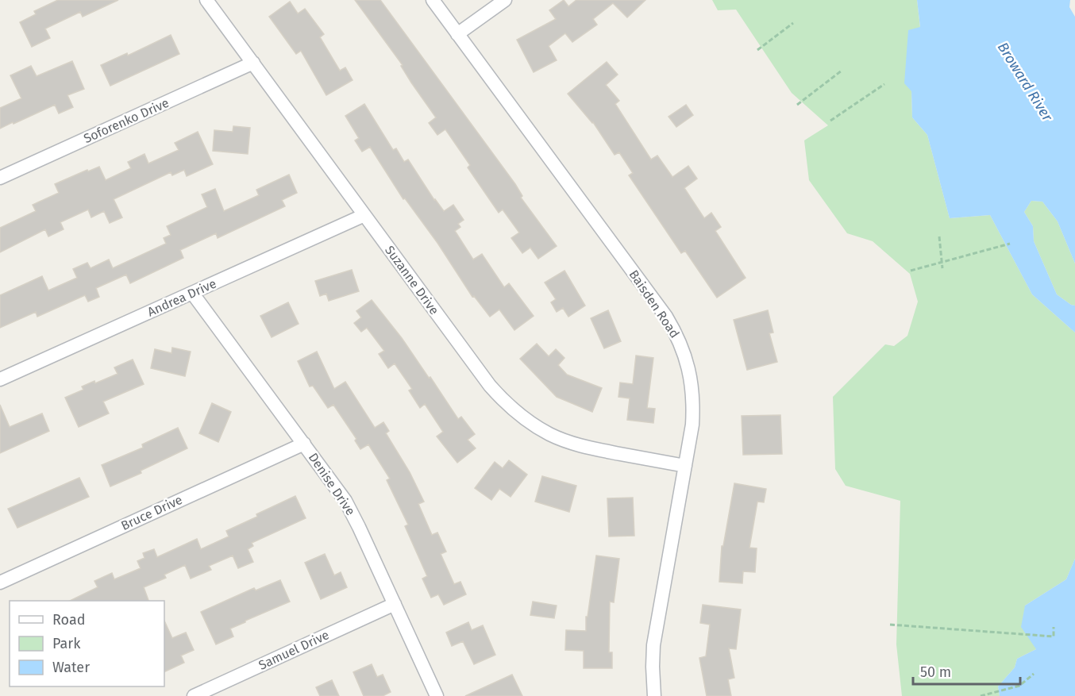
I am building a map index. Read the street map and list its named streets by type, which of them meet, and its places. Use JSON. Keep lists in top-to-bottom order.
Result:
{
  "streets": {
    "street": [
      "Soforenko Drive",
      "Suzanne Drive",
      "Andrea Drive",
      "Baisden Road",
      "Denise Drive",
      "Bruce Drive",
      "Samuel Drive"
    ]
  },
  "crossings": [
    ["Soforenko Drive", "Suzanne Drive"],
    ["Suzanne Drive", "Andrea Drive"],
    ["Suzanne Drive", "Baisden Road"],
    ["Andrea Drive", "Denise Drive"],
    ["Denise Drive", "Bruce Drive"],
    ["Denise Drive", "Samuel Drive"]
  ],
  "water": ["Broward River"],
  "legend": ["Road", "Park", "Water"],
  "scale_bar": "50 m"
}
